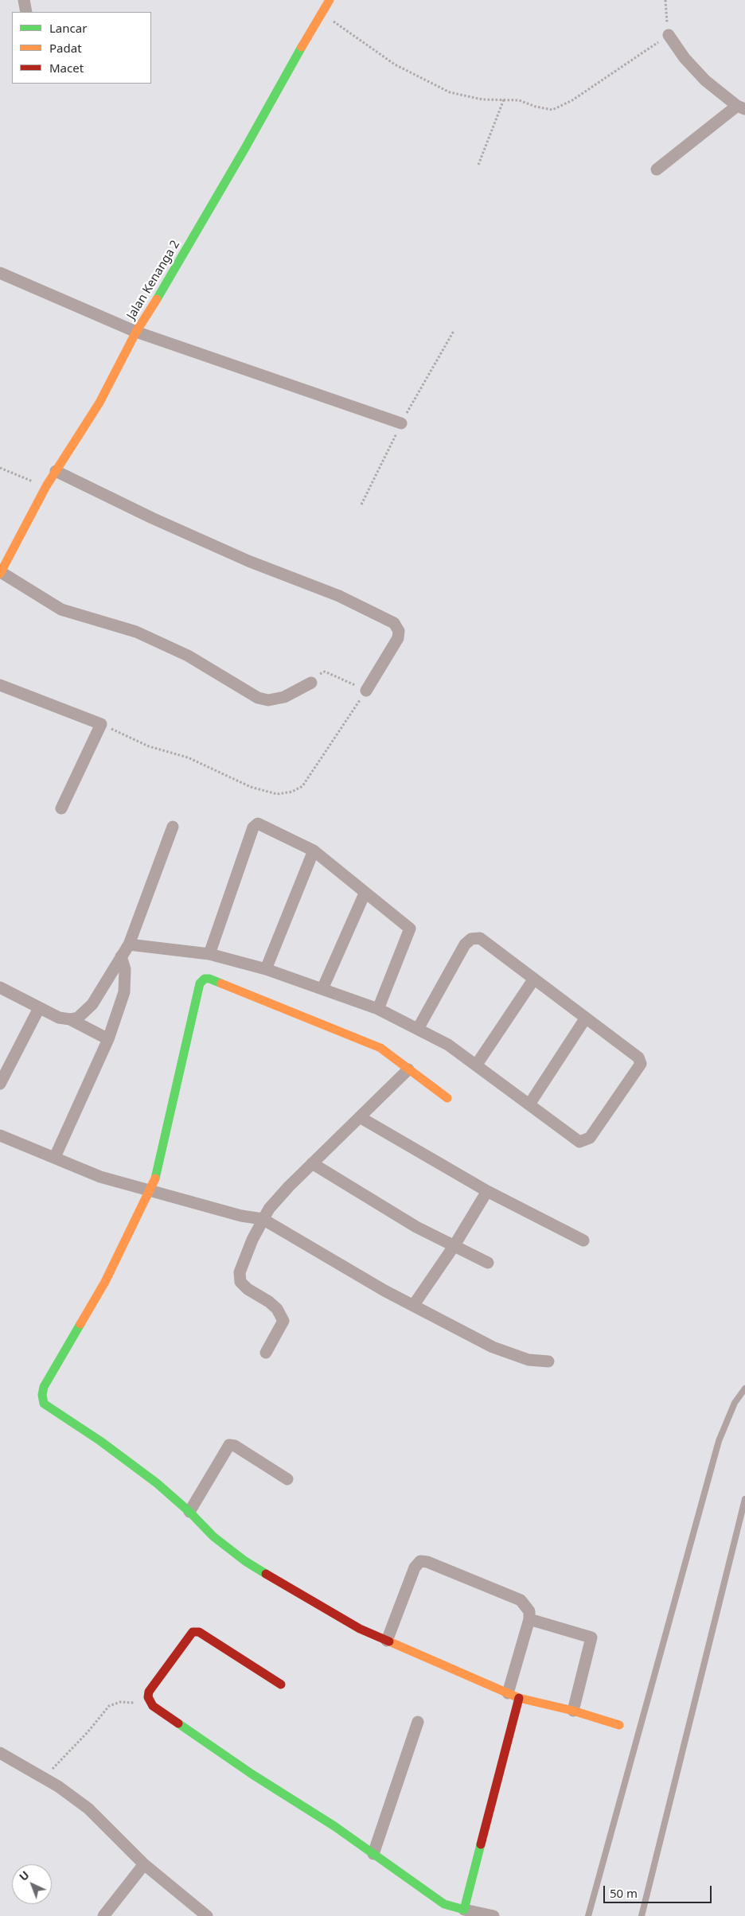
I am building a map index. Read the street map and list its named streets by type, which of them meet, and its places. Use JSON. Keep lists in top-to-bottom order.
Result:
{
  "streets": {
    "street": ["Jalan Kenanga 2"]
  },
  "legend": ["Lancar", "Padat", "Macet"],
  "scale_bar": "50 m",
  "north": "top left"
}
